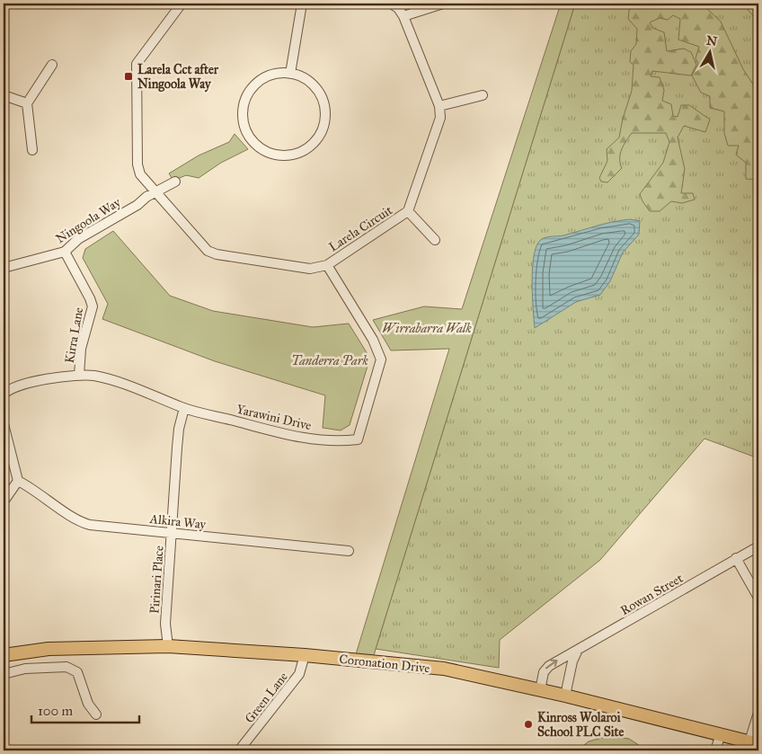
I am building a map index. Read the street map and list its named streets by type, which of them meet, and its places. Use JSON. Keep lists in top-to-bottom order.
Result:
{
  "streets": {
    "main road": ["Coronation Drive"],
    "street": [
      "Ningoola Way",
      "Larela Circuit",
      "Kirra Lane",
      "Yarawini Drive",
      "Alkira Way",
      "Pirinari Place",
      "Rowan Street",
      "Green Lane"
    ]
  },
  "crossings": [
    ["Ningoola Way", "Larela Circuit"],
    ["Ningoola Way", "Kirra Lane"],
    ["Larela Circuit", "Yarawini Drive"],
    ["Kirra Lane", "Yarawini Drive"],
    ["Yarawini Drive", "Pirinari Place"],
    ["Alkira Way", "Pirinari Place"],
    ["Pirinari Place", "Coronation Drive"],
    ["Rowan Street", "Coronation Drive"],
    ["Coronation Drive", "Green Lane"]
  ],
  "parks": ["Wirrabarra Walk", "Tanderra Park"],
  "places": {
    "transit": ["Larela Cct after Ningoola Way"],
    "other": ["Kinross Wolaroi School PLC Site"]
  },
  "scale_bar": "100 m",
  "north": "top"
}
